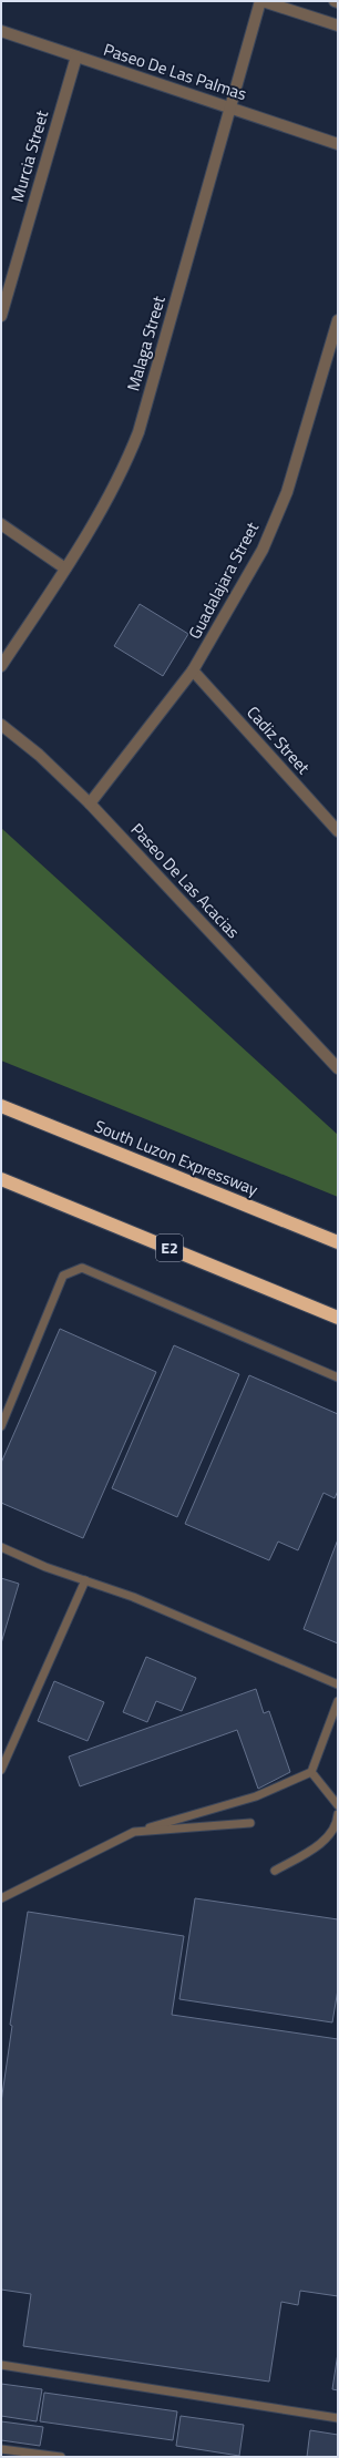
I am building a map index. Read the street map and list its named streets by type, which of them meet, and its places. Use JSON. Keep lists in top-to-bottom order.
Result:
{
  "streets": {
    "highway": ["South Luzon Expressway", "E2"],
    "street": [
      "Paseo De Las Palmas",
      "Murcia Street",
      "Malaga Street",
      "Guadalajara Street",
      "Cadiz Street",
      "Paseo De Las Acacias"
    ]
  },
  "crossings": [
    ["Paseo De Las Palmas", "Murcia Street"],
    ["Paseo De Las Palmas", "Malaga Street"],
    ["Guadalajara Street", "Cadiz Street"],
    ["Guadalajara Street", "Paseo De Las Acacias"]
  ]
}
